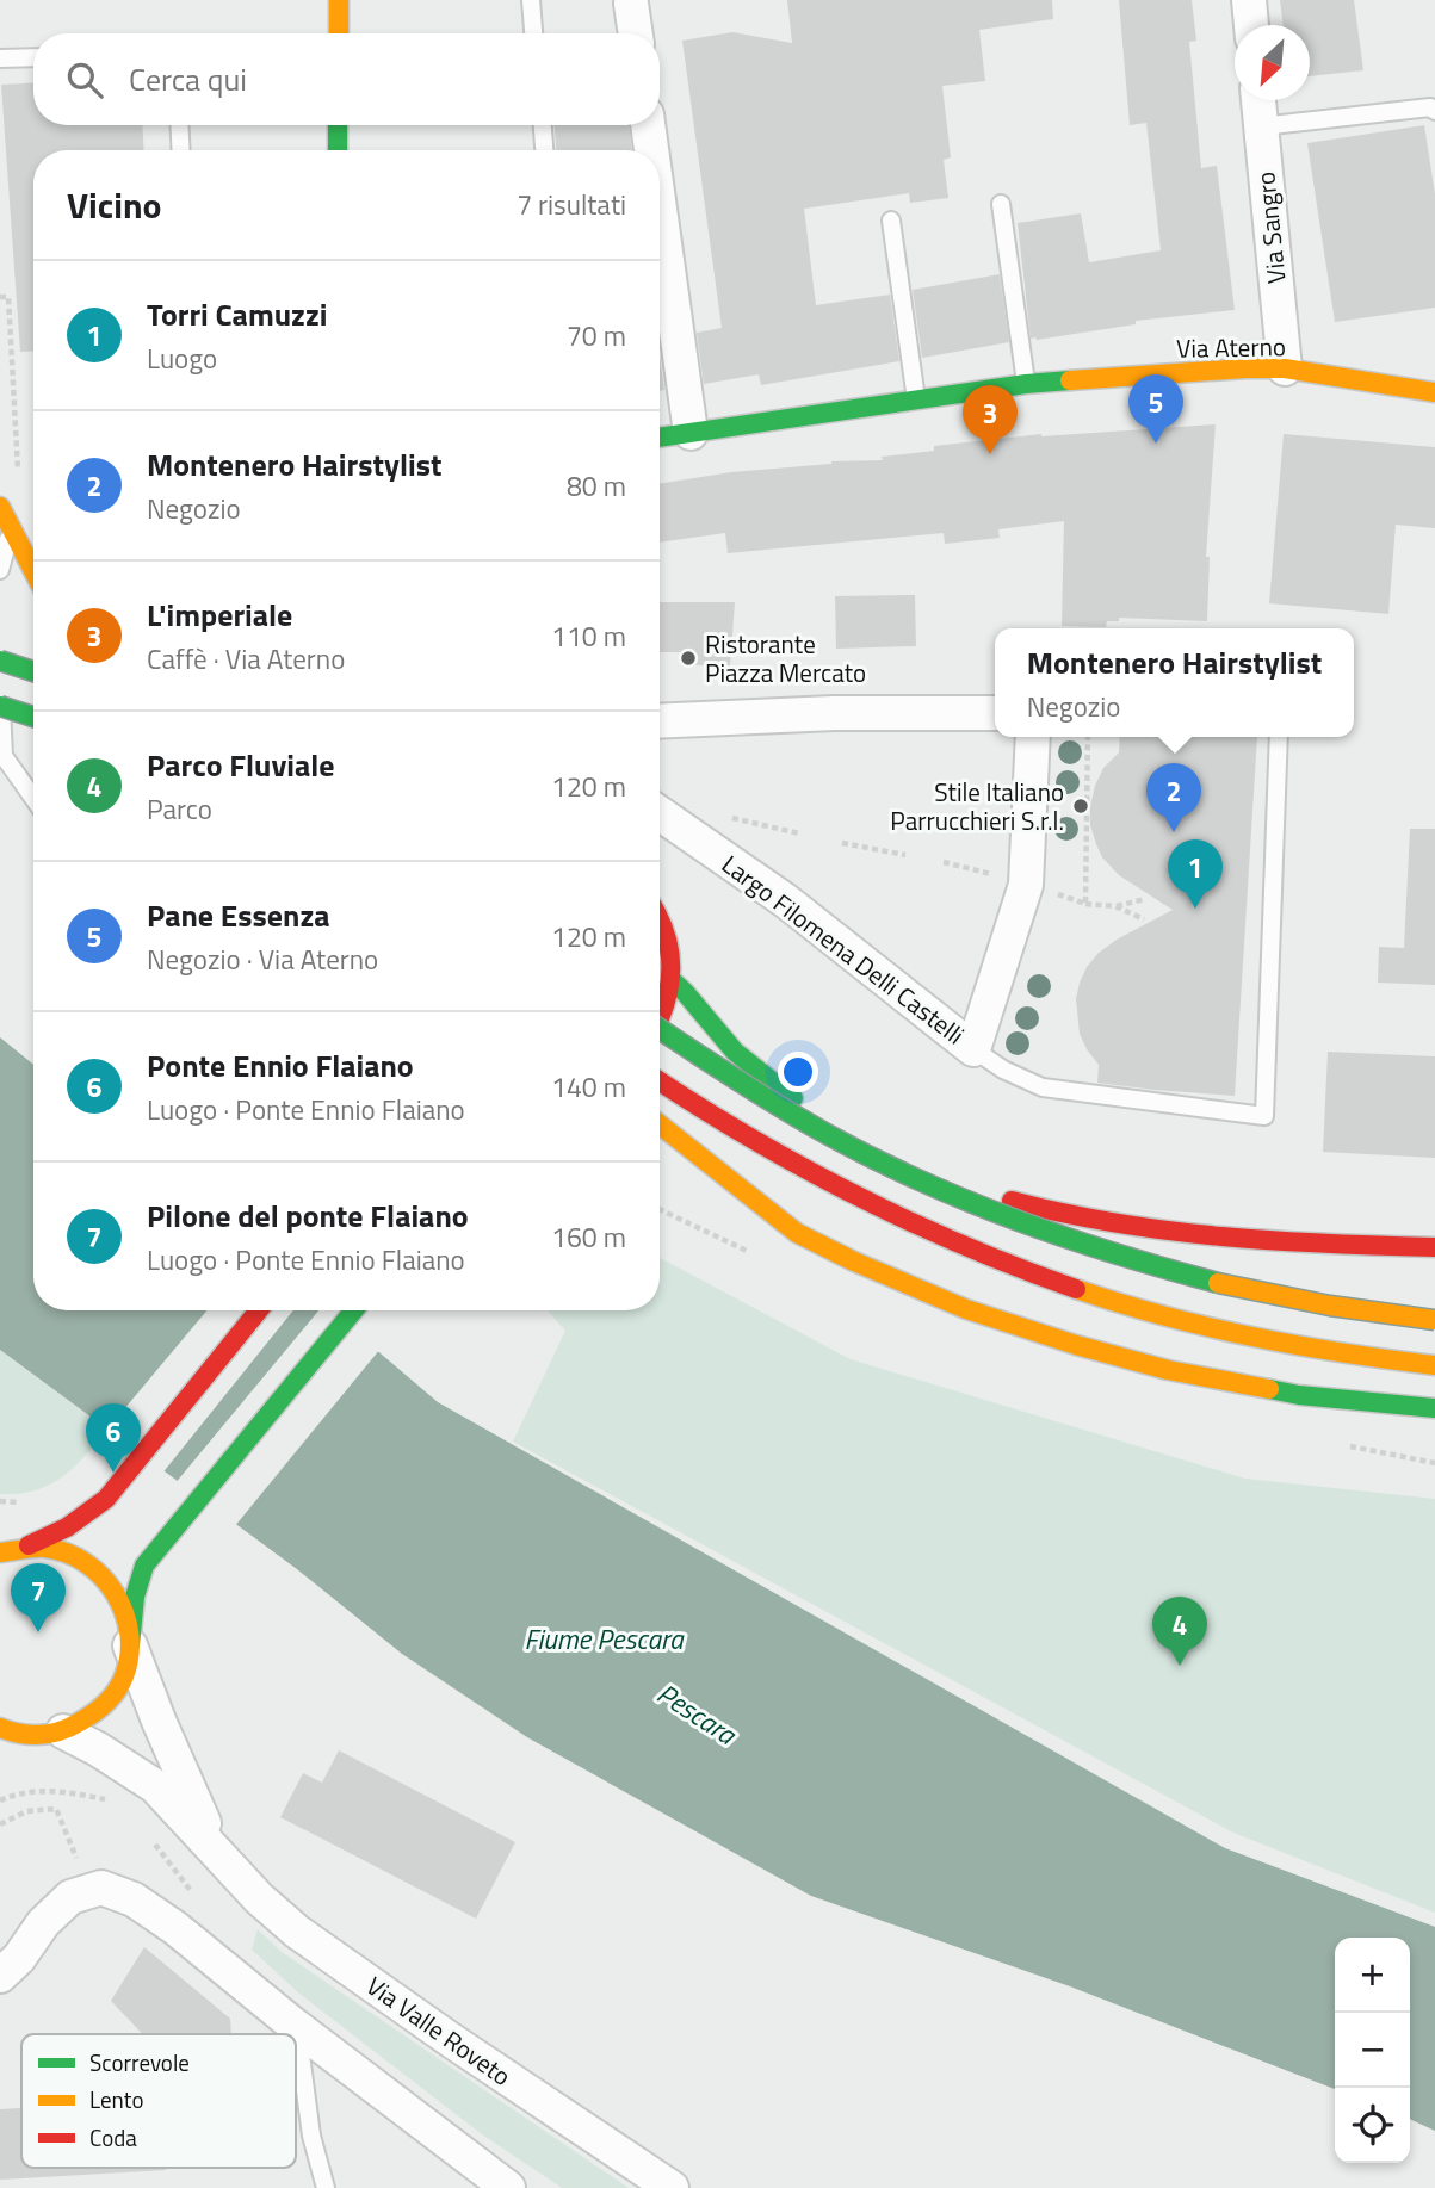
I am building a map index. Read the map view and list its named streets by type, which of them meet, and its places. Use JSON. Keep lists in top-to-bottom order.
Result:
{
  "streets": {
    "main road": ["Via Aterno"],
    "street": ["Via Sangro", "Largo Filomena Delli Castelli", "Via Valle Roveto"]
  },
  "crossings": [
    ["Via Sangro", "Via Aterno"]
  ],
  "water": ["Fiume Pescara", "Pescara"],
  "places": ["Ristorante Piazza Mercato", "Stile Italiano Parrucchieri S.r.l."],
  "legend": ["Scorrevole", "Lento", "Coda"],
  "north": "bottom left",
  "page": {
    "search": "Cerca qui",
    "heading": ["Vicino", "7 risultati"],
    "list": [
      {
        "mark": "1",
        "name": "Torri Camuzzi",
        "note": "Luogo",
        "value": "70 m"
      },
      {
        "mark": "2",
        "name": "Montenero Hairstylist",
        "note": "Negozio",
        "value": "80 m"
      },
      {
        "mark": "3",
        "name": "L'imperiale",
        "note": "Caffè · Via Aterno",
        "value": "110 m"
      },
      {
        "mark": "4",
        "name": "Parco Fluviale",
        "note": "Parco",
        "value": "120 m"
      },
      {
        "mark": "5",
        "name": "Pane Essenza",
        "note": "Negozio · Via Aterno",
        "value": "120 m"
      },
      {
        "mark": "6",
        "name": "Ponte Ennio Flaiano",
        "note": "Luogo · Ponte Ennio Flaiano",
        "value": "140 m"
      },
      {
        "mark": "7",
        "name": "Pilone del ponte Flaiano",
        "note": "Luogo · Ponte Ennio Flaiano",
        "value": "160 m"
      }
    ],
    "pins": [
      "5",
      "3",
      "2",
      "1",
      "6",
      "7",
      "4"
    ],
    "popup": ["Montenero Hairstylist", "Negozio"],
    "map_buttons": ["+", "−"]
  }
}
